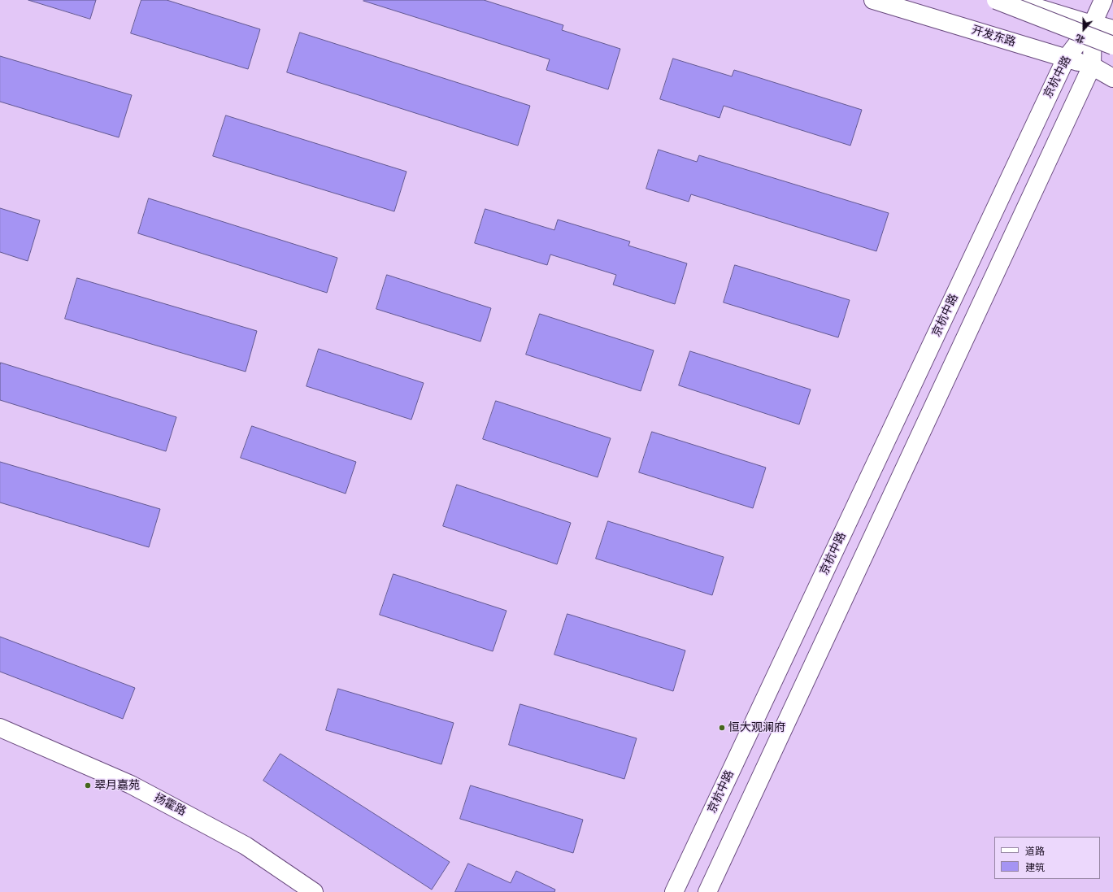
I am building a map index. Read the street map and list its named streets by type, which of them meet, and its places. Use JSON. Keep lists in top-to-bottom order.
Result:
{
  "streets": {
    "main road": ["开发东路", "京杭中路", "扬霍路"]
  },
  "crossings": [
    ["开发东路", "京杭中路"]
  ],
  "places": ["恒大观澜府", "翠月嘉苑"],
  "legend": ["道路", "建筑"],
  "north": "bottom"
}
